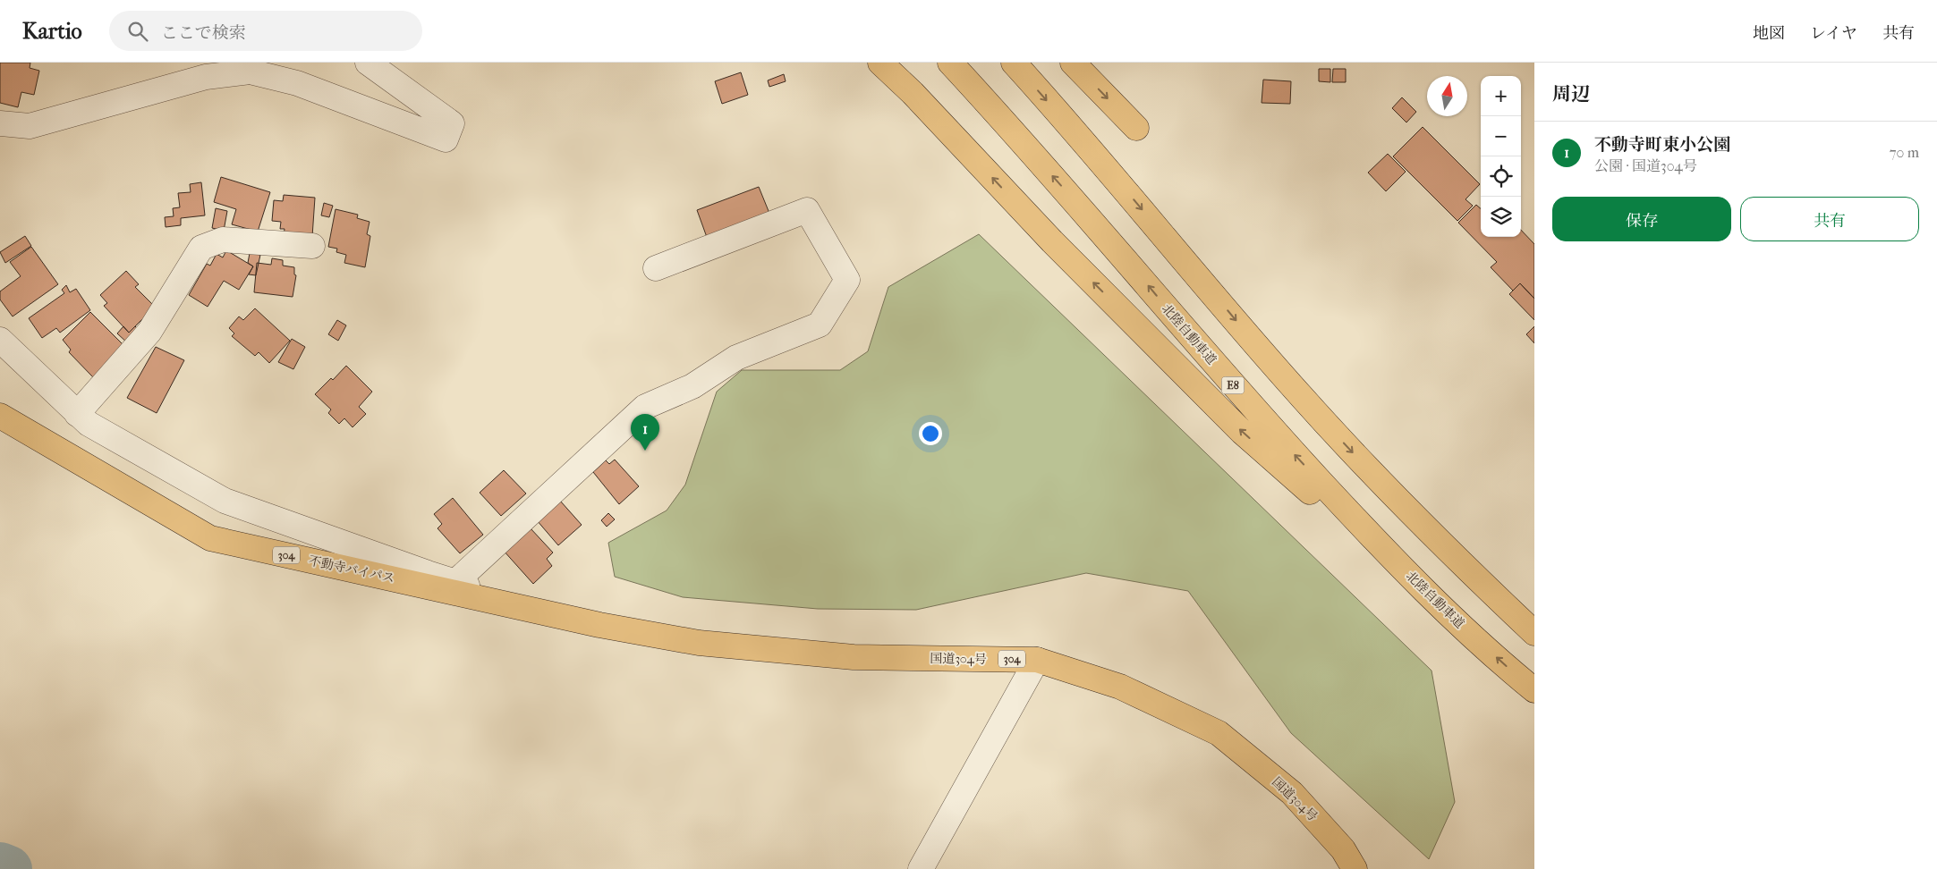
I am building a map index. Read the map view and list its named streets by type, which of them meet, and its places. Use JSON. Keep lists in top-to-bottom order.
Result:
{
  "streets": {
    "highway": [
      "北陸自動車道",
      "E8",
      "304",
      "不動寺バイパス",
      "国道304号"
    ]
  },
  "crossings": [
    ["不動寺バイパス", "国道304号"]
  ],
  "north": "top",
  "page": {
    "header": "Kartio",
    "search": "ここで検索",
    "nav": ["地図", "レイヤ", "共有"],
    "heading": "周辺",
    "map_buttons": ["+", "−"],
    "list": [
      {
        "mark": "1",
        "name": "不動寺町東小公園",
        "note": "公園 · 国道304号",
        "value": "70 m"
      }
    ],
    "buttons": ["保存", "共有"],
    "pins": "1"
  }
}
